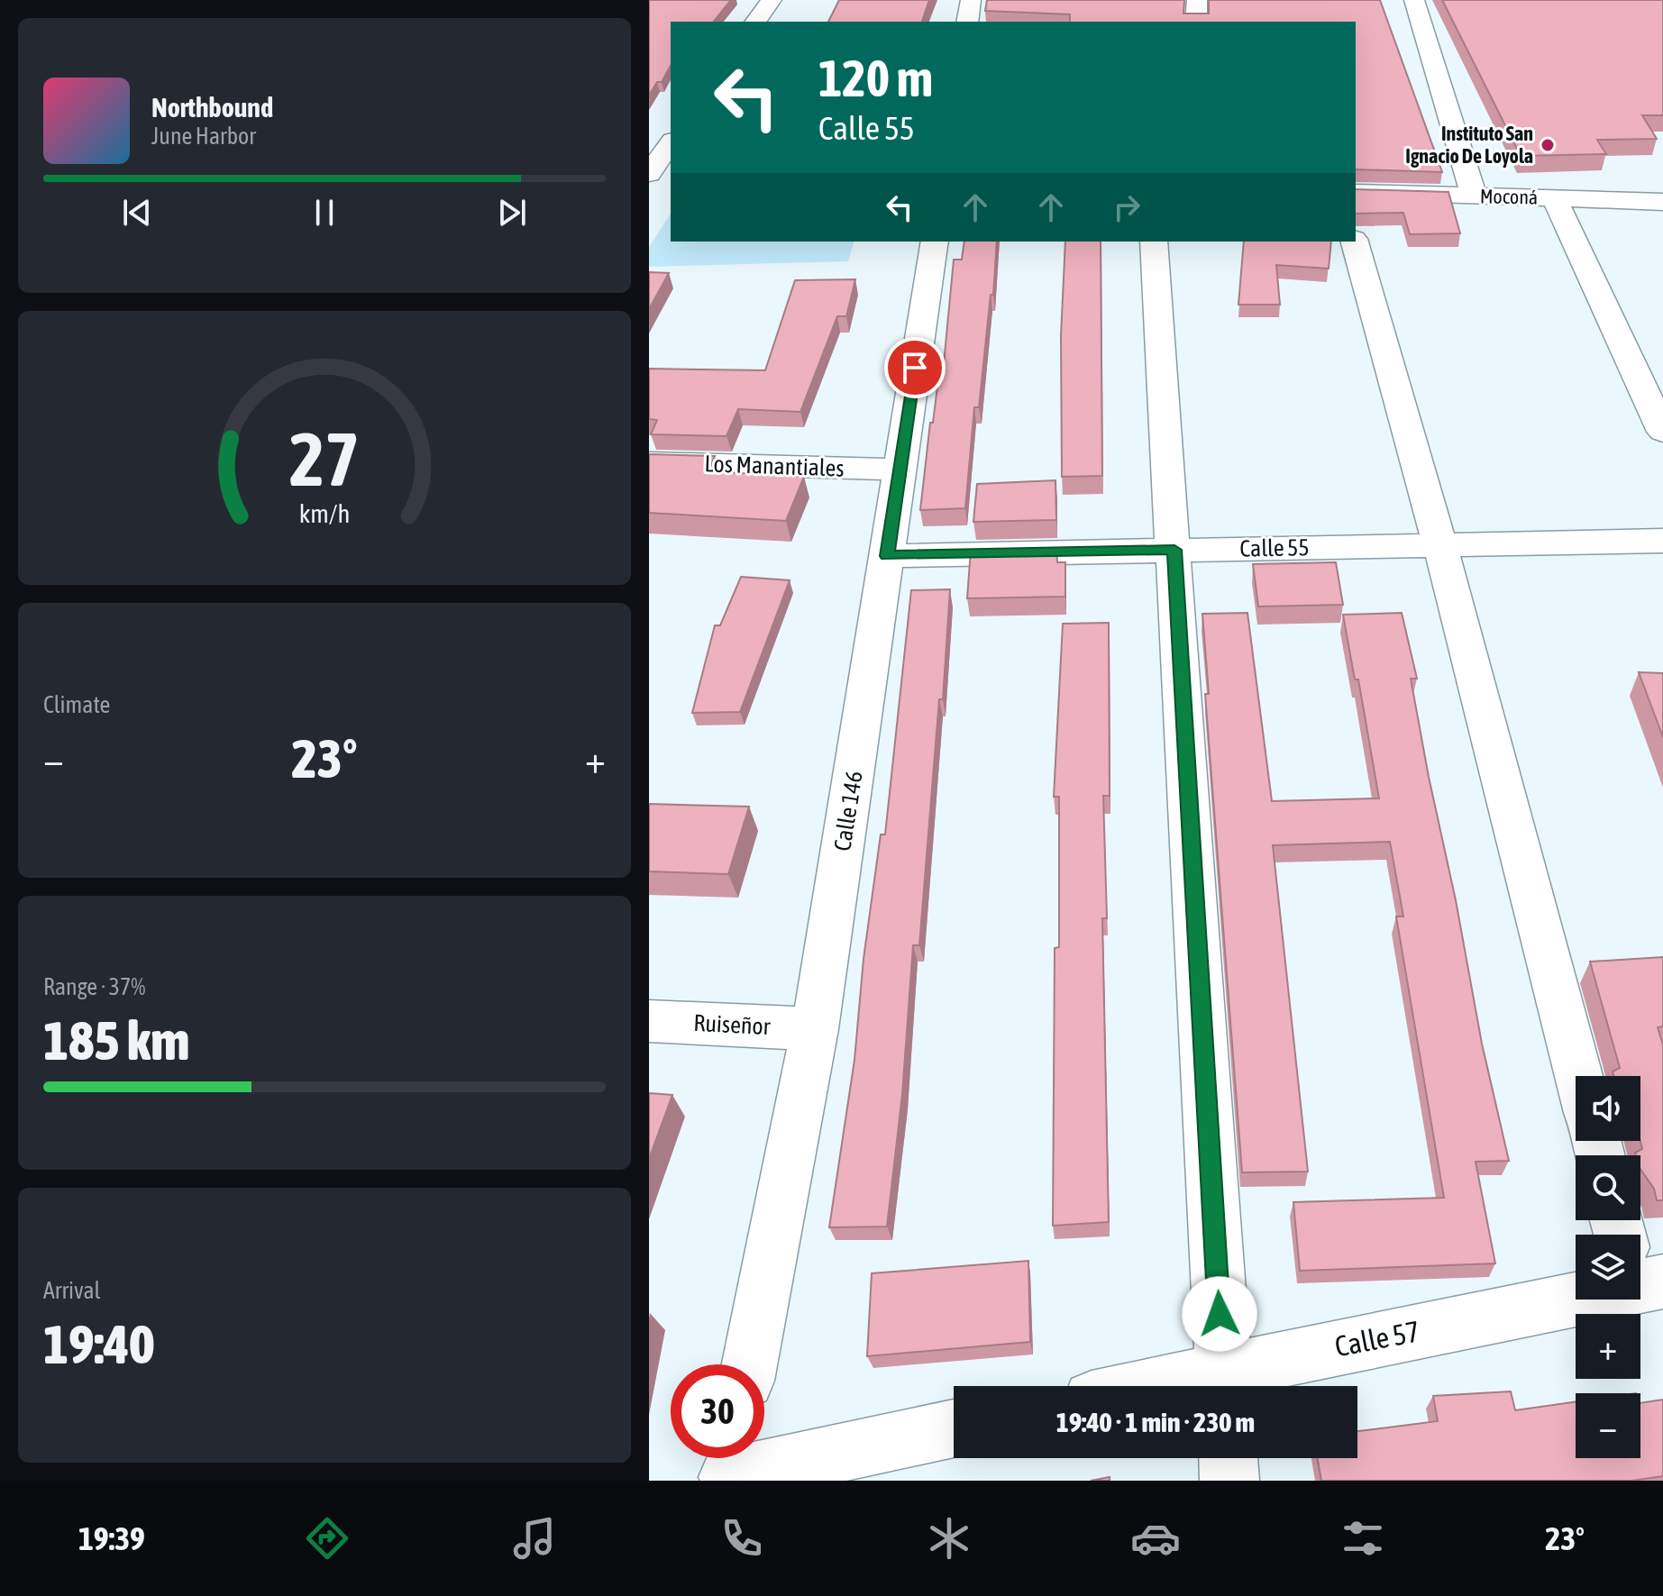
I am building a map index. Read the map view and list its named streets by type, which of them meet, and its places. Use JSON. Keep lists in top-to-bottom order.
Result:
{
  "streets": {
    "street": [
      "Moconá",
      "Los Manantiales",
      "Calle 55",
      "Calle 146",
      "Ruiseñor",
      "Calle 57"
    ]
  },
  "crossings": [
    ["Los Manantiales", "Calle 146"],
    ["Calle 55", "Calle 146"],
    ["Calle 146", "Ruiseñor"]
  ],
  "places": ["Instituto San Ignacio De Loyola"],
  "page": {
    "turn": ["120 m", "Calle 55"],
    "song": ["Northbound", "June Harbor"],
    "tile": [
      "Climate",
      ["Range · 37%", "185 km"],
      ["Arrival", "19:40"]
    ],
    "heat": ["−", "23°", "+"],
    "map_buttons": ["+", "−"],
    "limit": "30",
    "trip": "19:40 · 1 min · 230 m",
    "tabs": ["19:39", "23°"],
    "gauge": ["27", "km/h"]
  }
}
